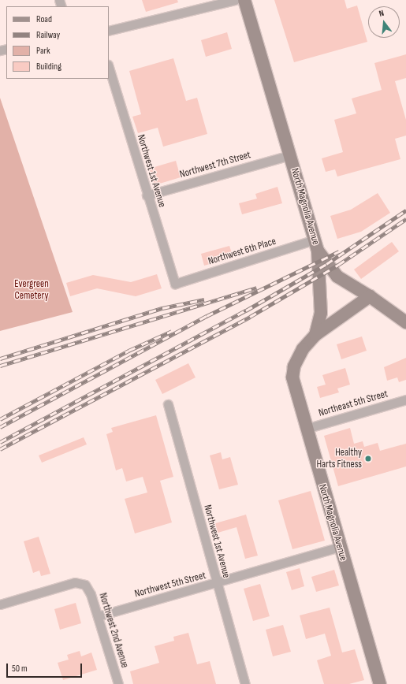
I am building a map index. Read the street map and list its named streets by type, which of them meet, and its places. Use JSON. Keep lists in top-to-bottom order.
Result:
{
  "streets": {
    "main road": ["North Magnolia Avenue"],
    "street": [
      "Northwest 7th Street",
      "Northwest 1st Avenue",
      "Northwest 6th Place",
      "Northeast 5th Street",
      "Northwest 5th Street",
      "Northwest 2nd Avenue"
    ]
  },
  "crossings": [
    ["Northwest 7th Street", "Northwest 1st Avenue"],
    ["Northwest 7th Street", "North Magnolia Avenue"],
    ["Northwest 1st Avenue", "Northwest 6th Place"],
    ["Northwest 1st Avenue", "Northwest 5th Street"],
    ["North Magnolia Avenue", "Northwest 6th Place"],
    ["North Magnolia Avenue", "Northeast 5th Street"],
    ["North Magnolia Avenue", "Northwest 5th Street"],
    ["Northwest 5th Street", "Northwest 2nd Avenue"]
  ],
  "parks": ["Evergreen Cemetery"],
  "places": ["Healthy Harts Fitness"],
  "legend": [
    "Road",
    "Railway",
    "Park",
    "Building"
  ],
  "scale_bar": "50 m",
  "north": "top"
}
